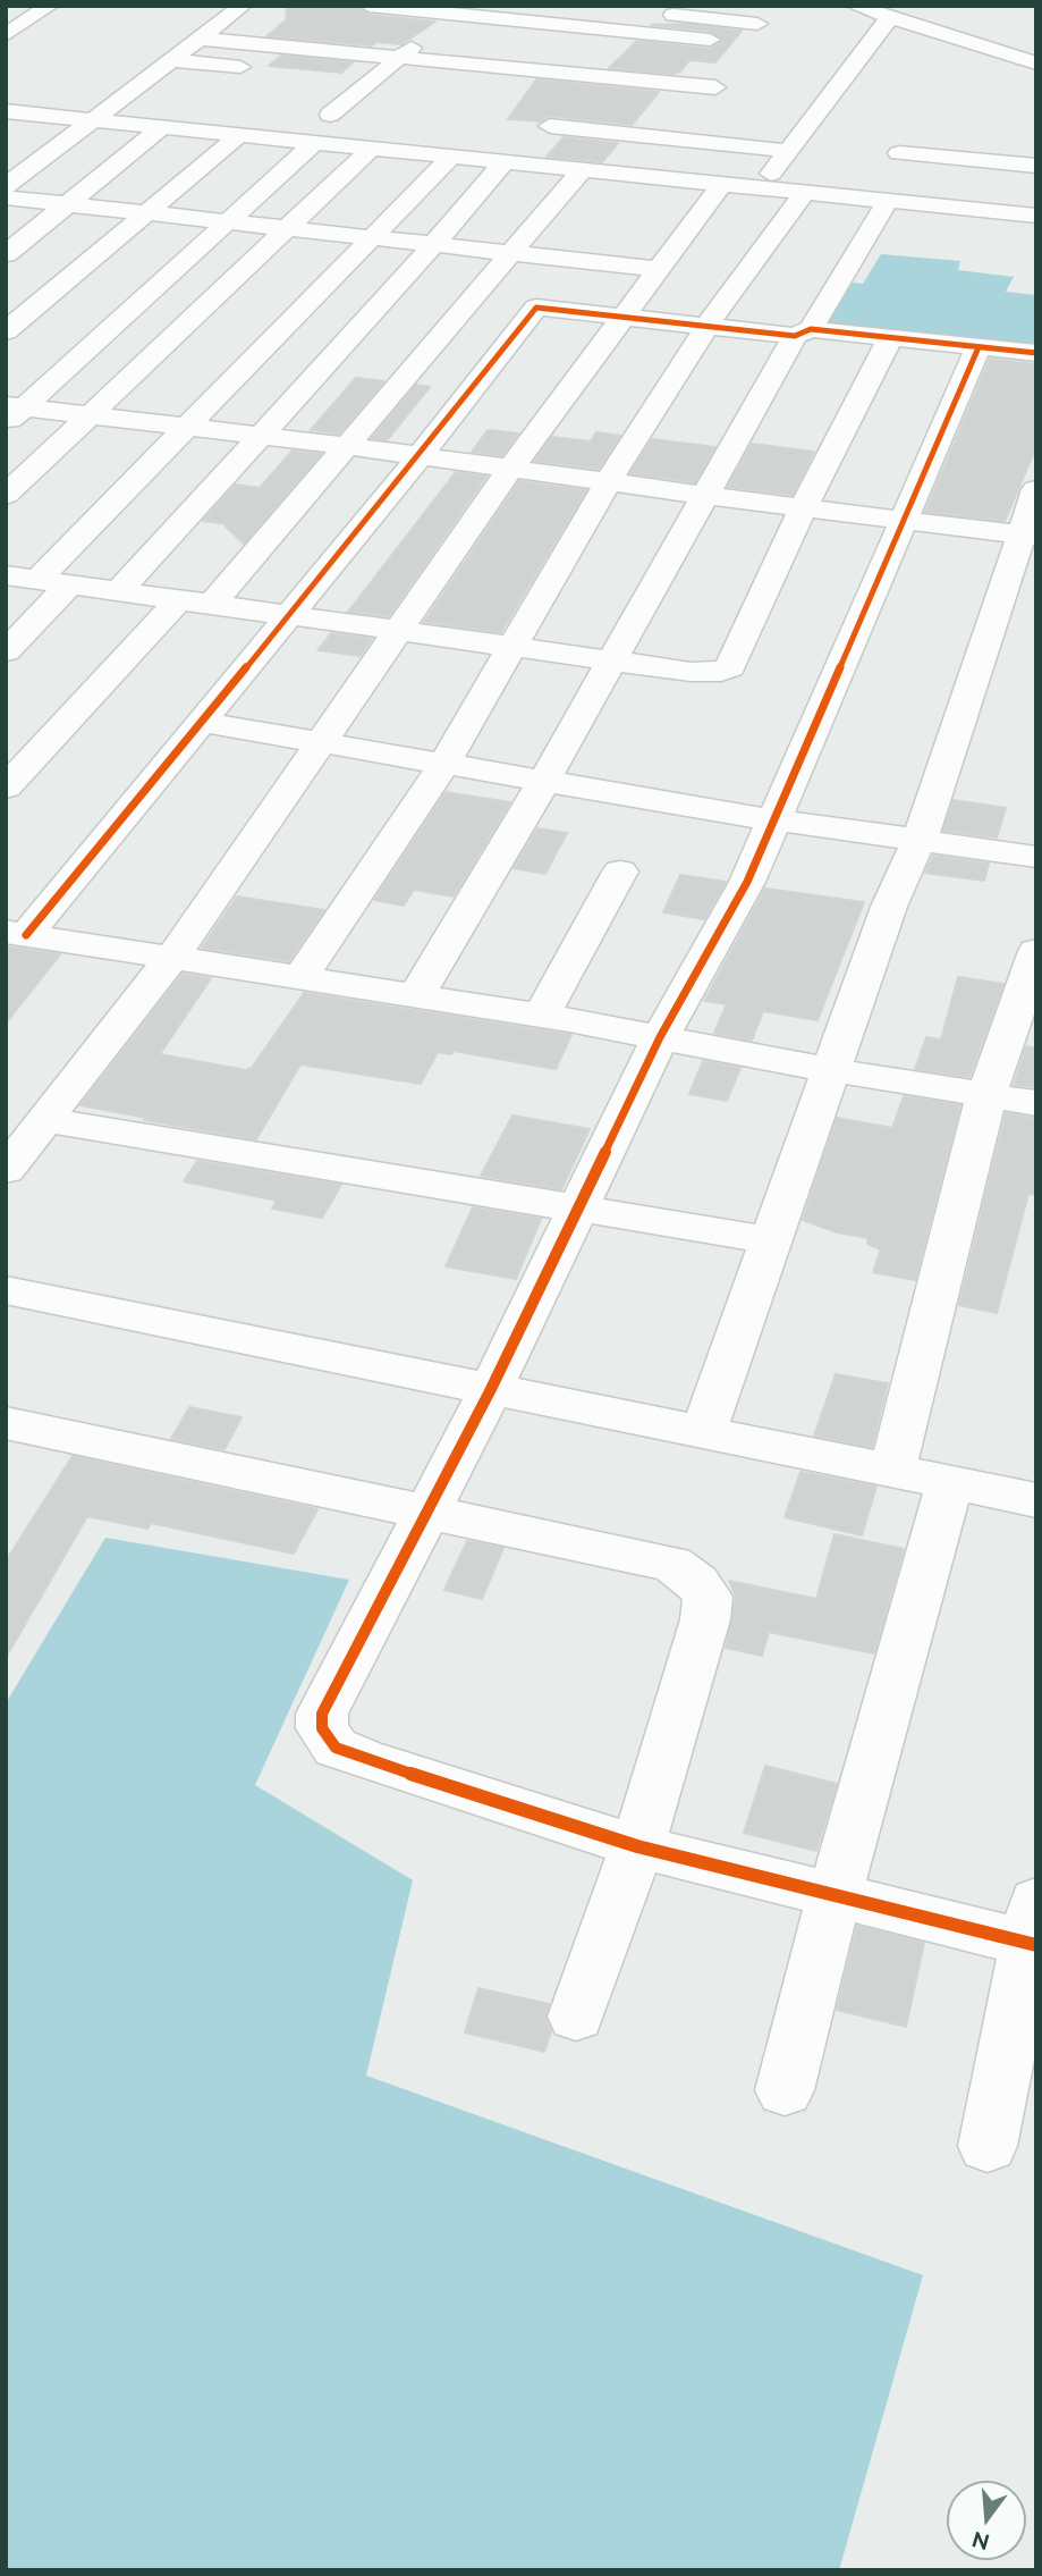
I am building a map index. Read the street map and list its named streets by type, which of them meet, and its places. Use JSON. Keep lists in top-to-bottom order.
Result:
{
  "north": "bottom"
}
